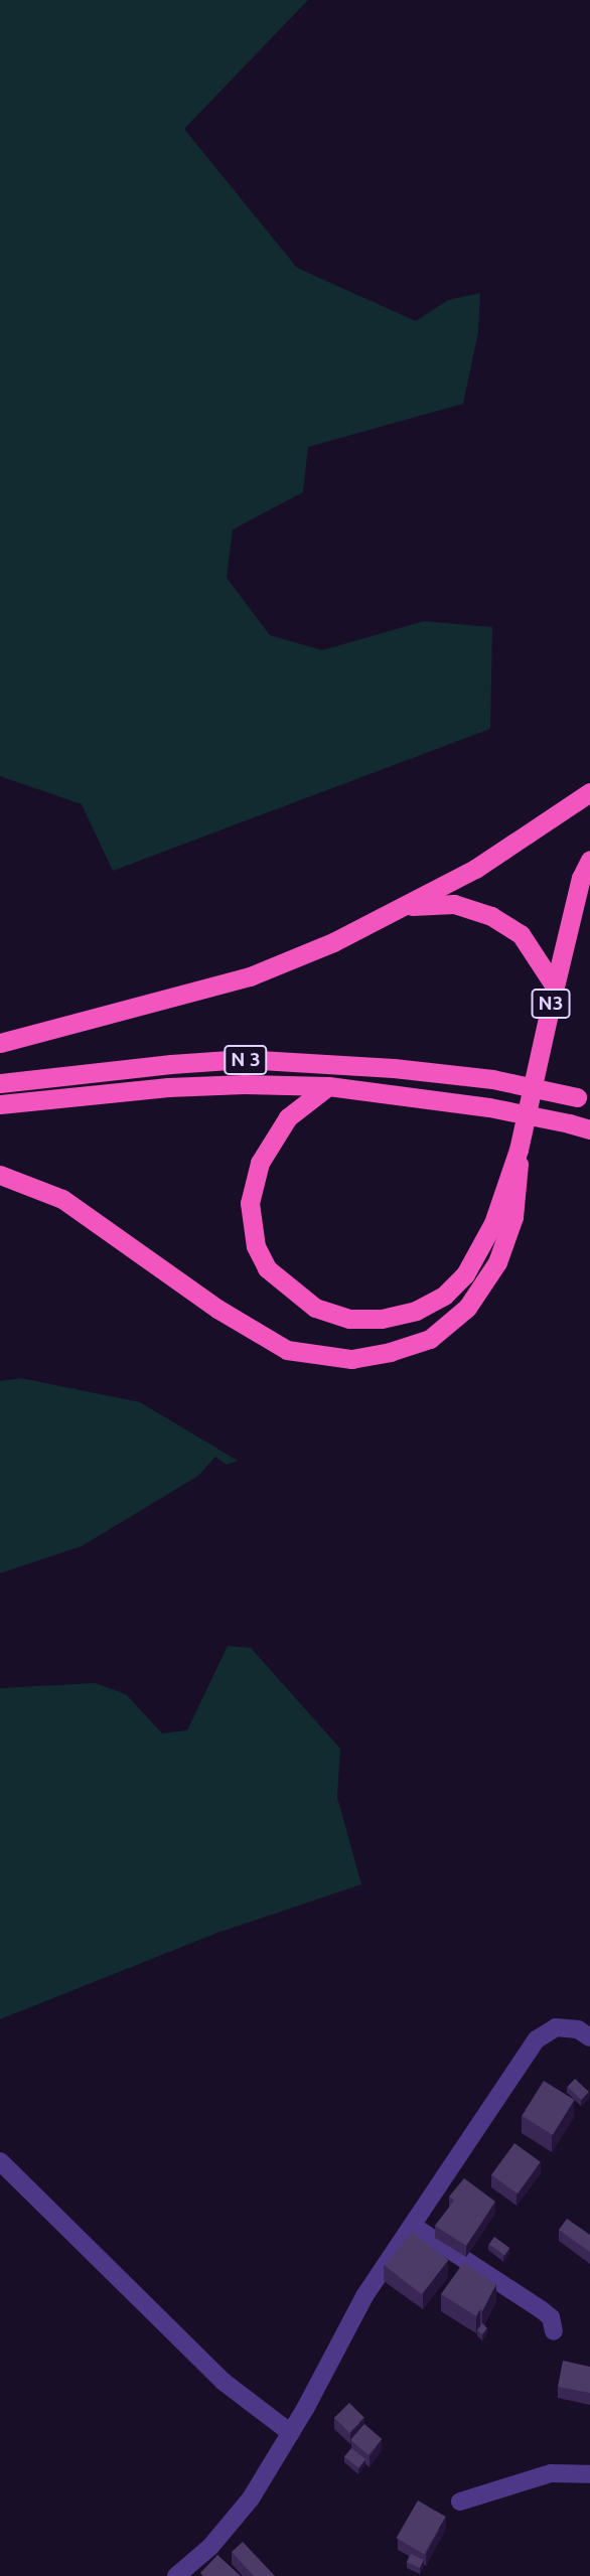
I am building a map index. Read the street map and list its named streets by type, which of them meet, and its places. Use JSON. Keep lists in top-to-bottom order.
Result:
{
  "streets": {
    "highway": ["N3", "N 3"]
  }
}
